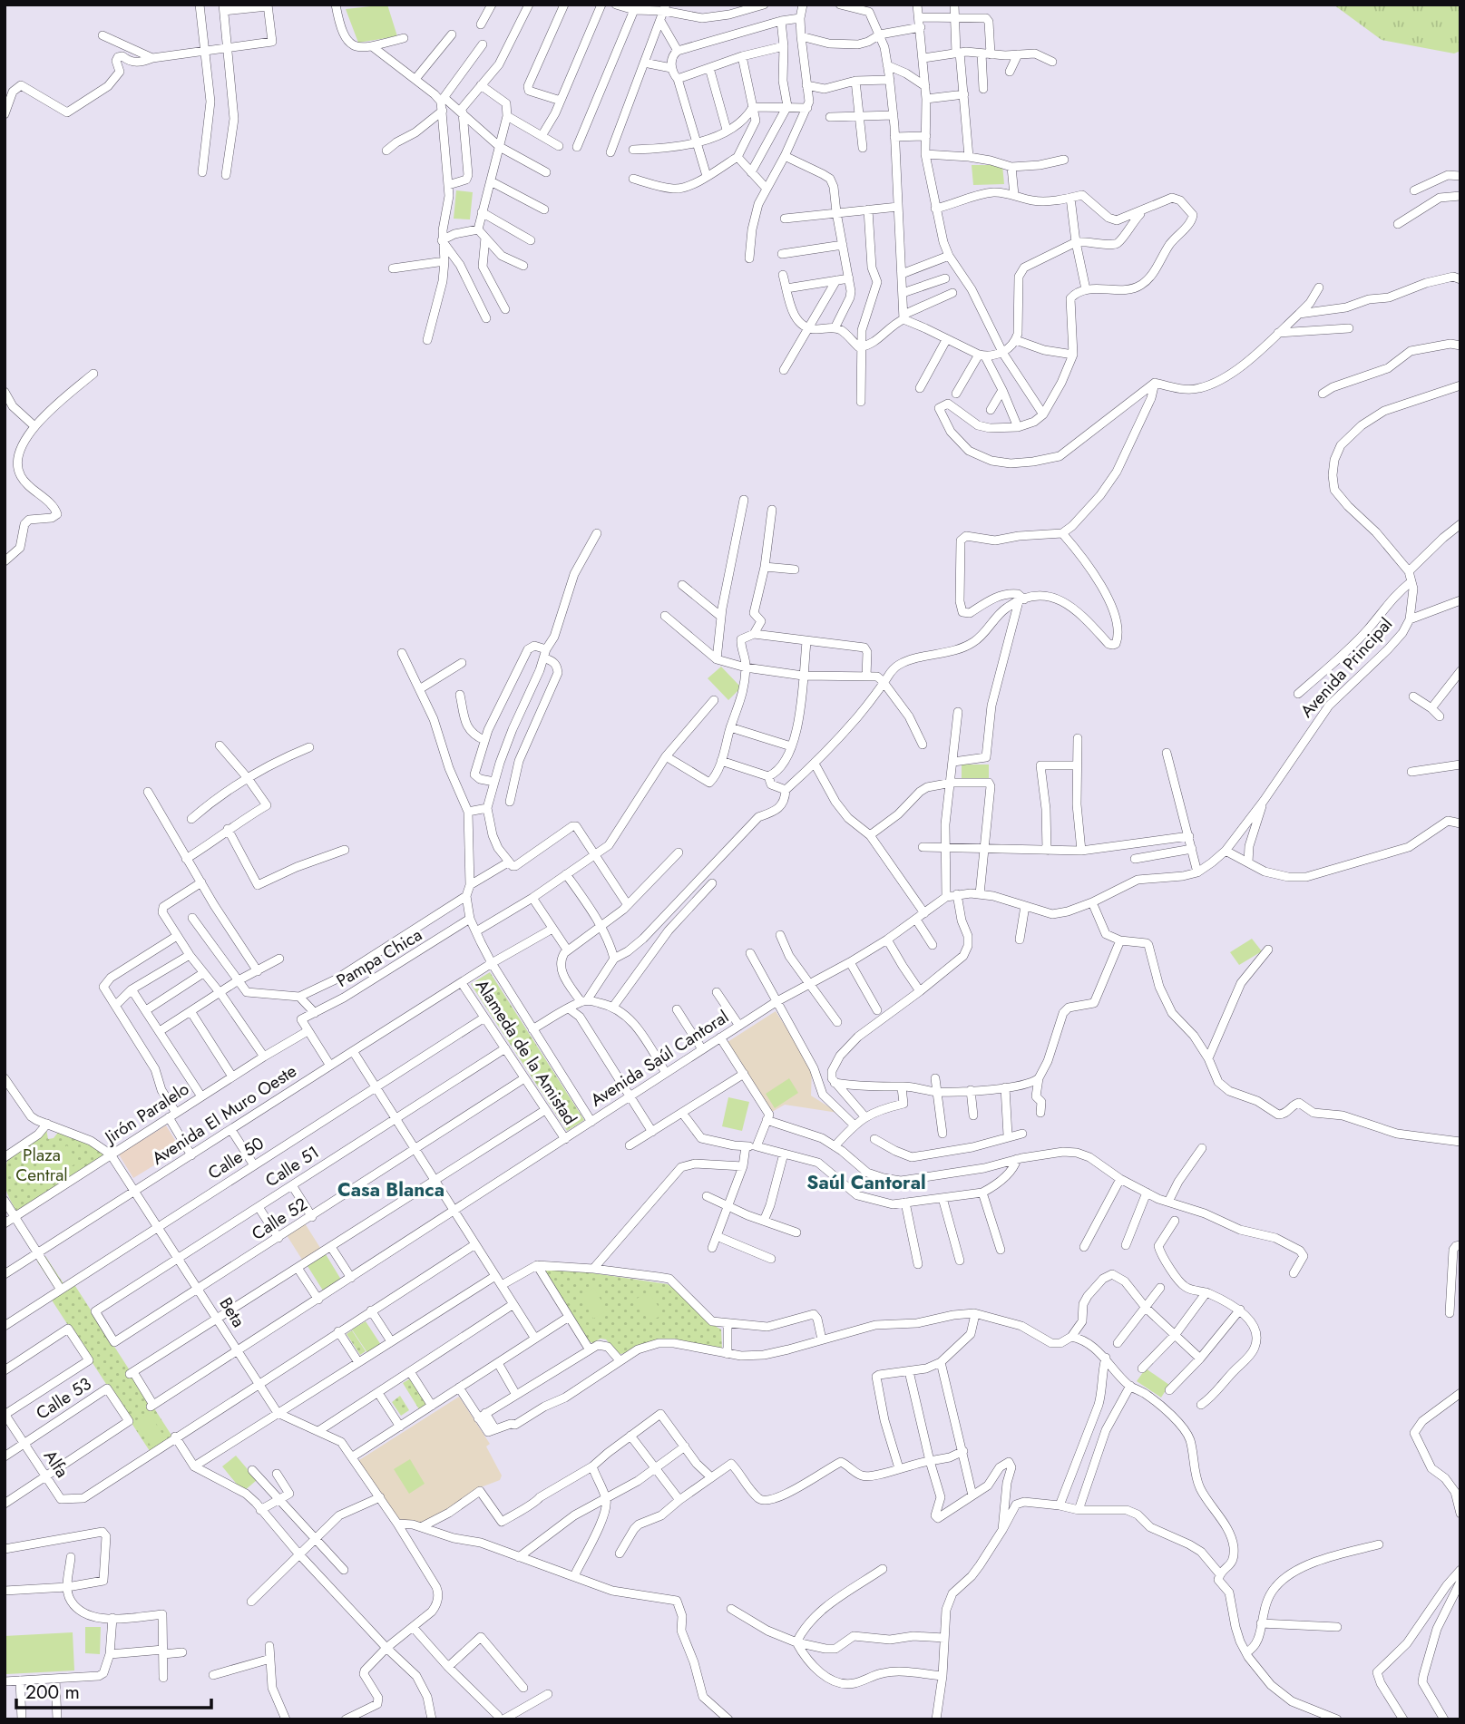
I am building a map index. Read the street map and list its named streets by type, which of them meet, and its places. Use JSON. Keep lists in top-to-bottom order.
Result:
{
  "streets": {
    "street": [
      "Avenida Principal",
      "Pampa Chica",
      "Alameda de la Amistad",
      "Avenida Saúl Cantoral",
      "Jirón Paralelo",
      "Avenida El Muro Oeste",
      "Calle 50",
      "Calle 51",
      "Calle 52",
      "Beta",
      "Calle 53",
      "Alfa"
    ]
  },
  "crossings": [
    ["Avenida Principal", "Avenida Saúl Cantoral"],
    ["Pampa Chica", "Alameda de la Amistad"],
    ["Pampa Chica", "Jirón Paralelo"],
    ["Alameda de la Amistad", "Avenida Saúl Cantoral"],
    ["Alameda de la Amistad", "Avenida El Muro Oeste"],
    ["Alameda de la Amistad", "Calle 50"],
    ["Alameda de la Amistad", "Calle 51"],
    ["Alameda de la Amistad", "Calle 52"],
    ["Avenida Saúl Cantoral", "Beta"],
    ["Jirón Paralelo", "Beta"],
    ["Avenida El Muro Oeste", "Beta"],
    ["Calle 50", "Beta"],
    ["Calle 51", "Calle 52"],
    ["Calle 51", "Beta"],
    ["Calle 52", "Beta"],
    ["Calle 53", "Alfa"]
  ],
  "districts": ["Saúl Cantoral", "Casa Blanca"],
  "parks": ["Plaza Central"],
  "scale_bar": "200 m"
}
